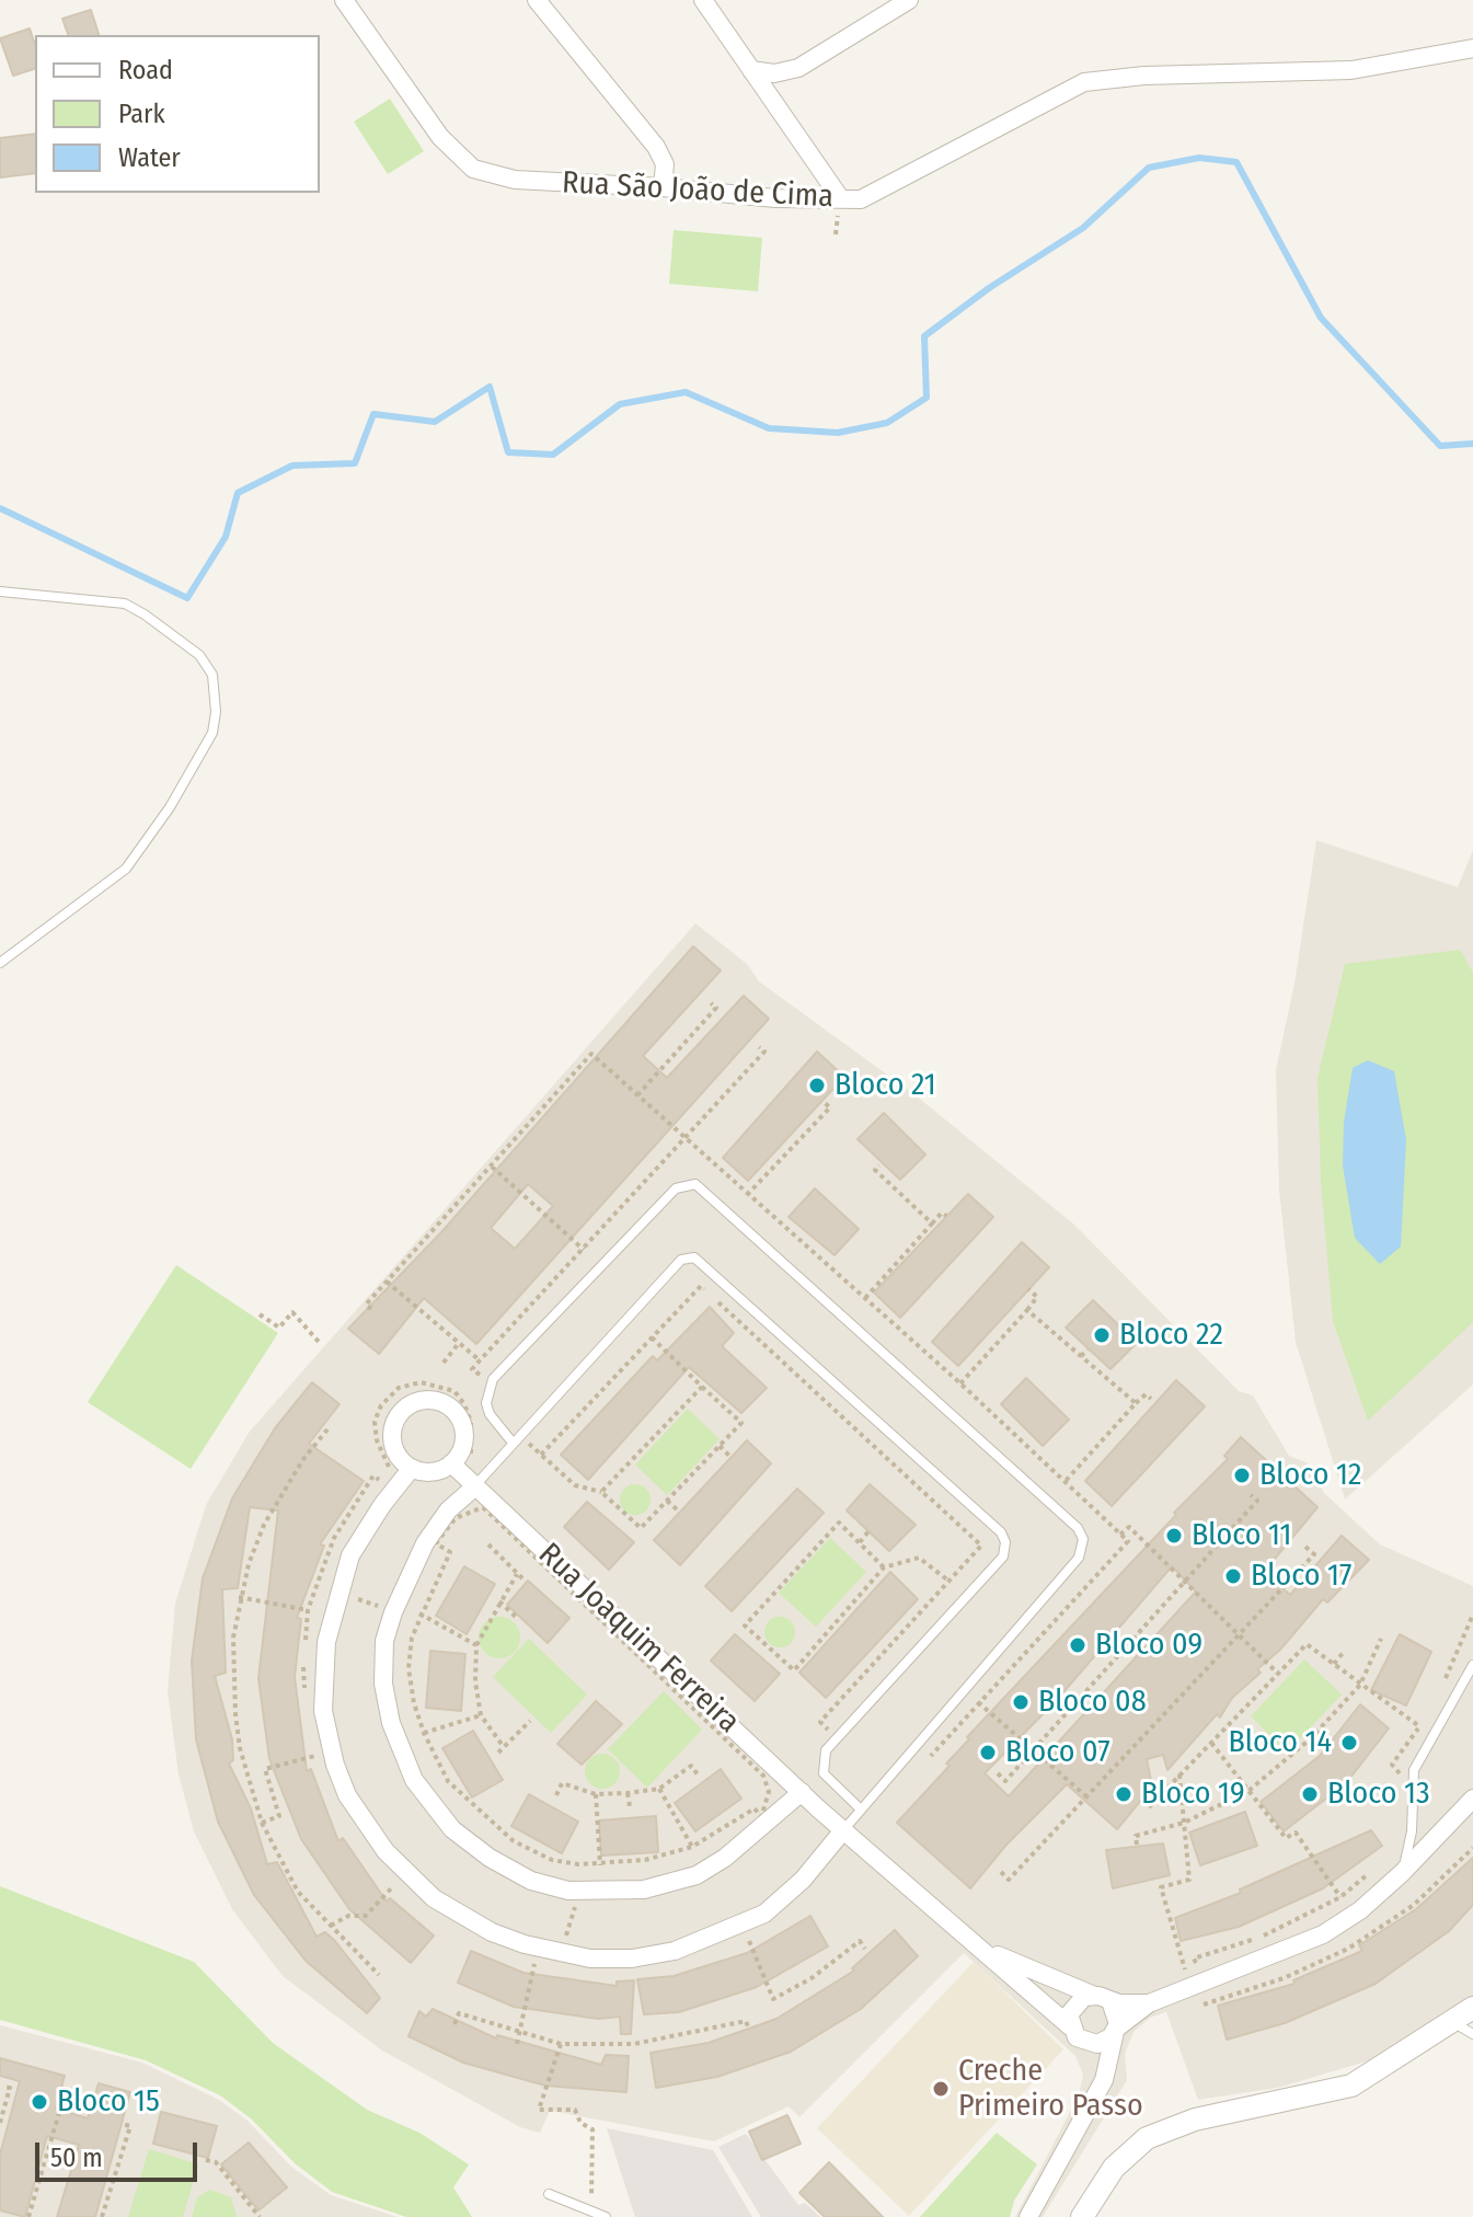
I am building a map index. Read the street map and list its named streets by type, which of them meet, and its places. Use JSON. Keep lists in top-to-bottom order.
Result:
{
  "streets": {
    "street": ["Rua São João de Cima", "Rua Joaquim Ferreira"]
  },
  "places": [
    "Bloco 21",
    "Bloco 22",
    "Bloco 12",
    "Bloco 11",
    "Bloco 17",
    "Bloco 09",
    "Bloco 08",
    "Bloco 14",
    "Bloco 07",
    "Bloco 19",
    "Bloco 13",
    "Creche Primeiro Passo",
    "Bloco 15"
  ],
  "legend": ["Road", "Park", "Water"],
  "scale_bar": "50 m"
}
